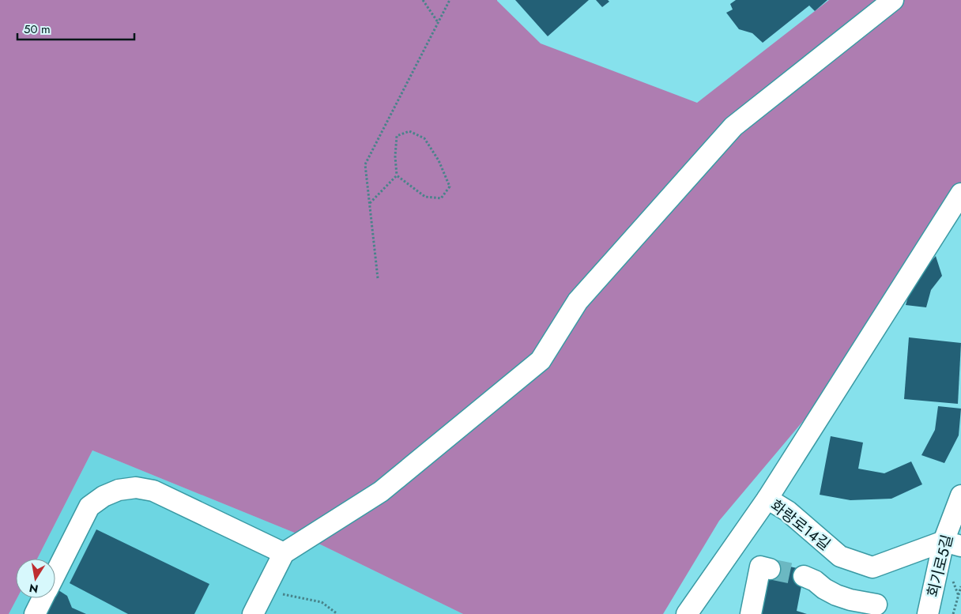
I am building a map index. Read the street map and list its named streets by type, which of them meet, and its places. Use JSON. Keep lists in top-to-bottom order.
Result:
{
  "streets": {
    "street": ["화랑로14길", "회기로5길"]
  },
  "crossings": [
    ["화랑로14길", "회기로5길"]
  ],
  "scale_bar": "50 m",
  "north": "bottom"
}
